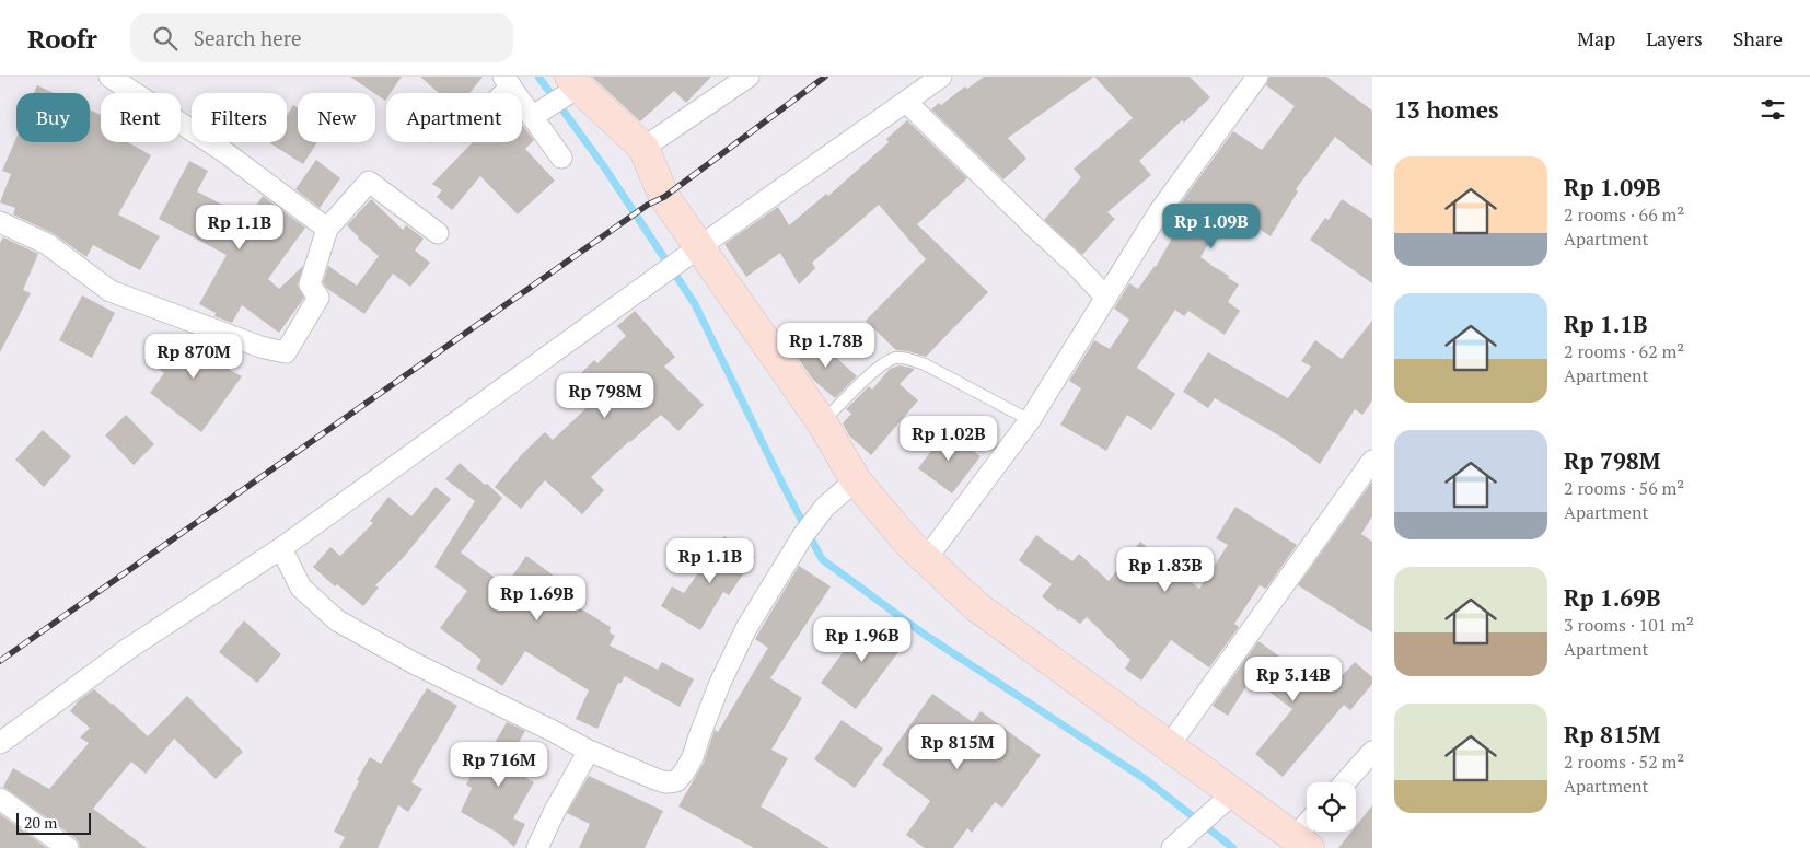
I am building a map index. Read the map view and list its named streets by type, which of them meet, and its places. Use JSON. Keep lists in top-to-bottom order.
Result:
{
  "scale_bar": "20 m",
  "page": {
    "header": "Roofr",
    "search": "Search here",
    "nav": ["Map", "Layers", "Share"],
    "heading": "13 homes",
    "chip": [
      "Buy",
      "Rent",
      "Filters",
      "New",
      "Apartment"
    ],
    "list": [
      {
        "name": "Rp 1.09B",
        "note": "2 rooms · 66 m² · Apartment"
      },
      {
        "name": "Rp 1.1B",
        "note": "2 rooms · 62 m² · Apartment"
      },
      {
        "name": "Rp 798M",
        "note": "2 rooms · 56 m² · Apartment"
      },
      {
        "name": "Rp 1.69B",
        "note": "3 rooms · 101 m² · Apartment"
      },
      {
        "name": "Rp 815M",
        "note": "2 rooms · 52 m² · Apartment"
      }
    ],
    "price": [
      "Rp 1.09B",
      "Rp 1.1B",
      "Rp 1.78B",
      "Rp 870M",
      "Rp 798M",
      "Rp 1.02B",
      "Rp 1.1B",
      "Rp 1.83B",
      "Rp 1.69B",
      "Rp 1.96B",
      "Rp 3.14B",
      "Rp 815M",
      "Rp 716M"
    ],
    "scale": "20 m"
  }
}
